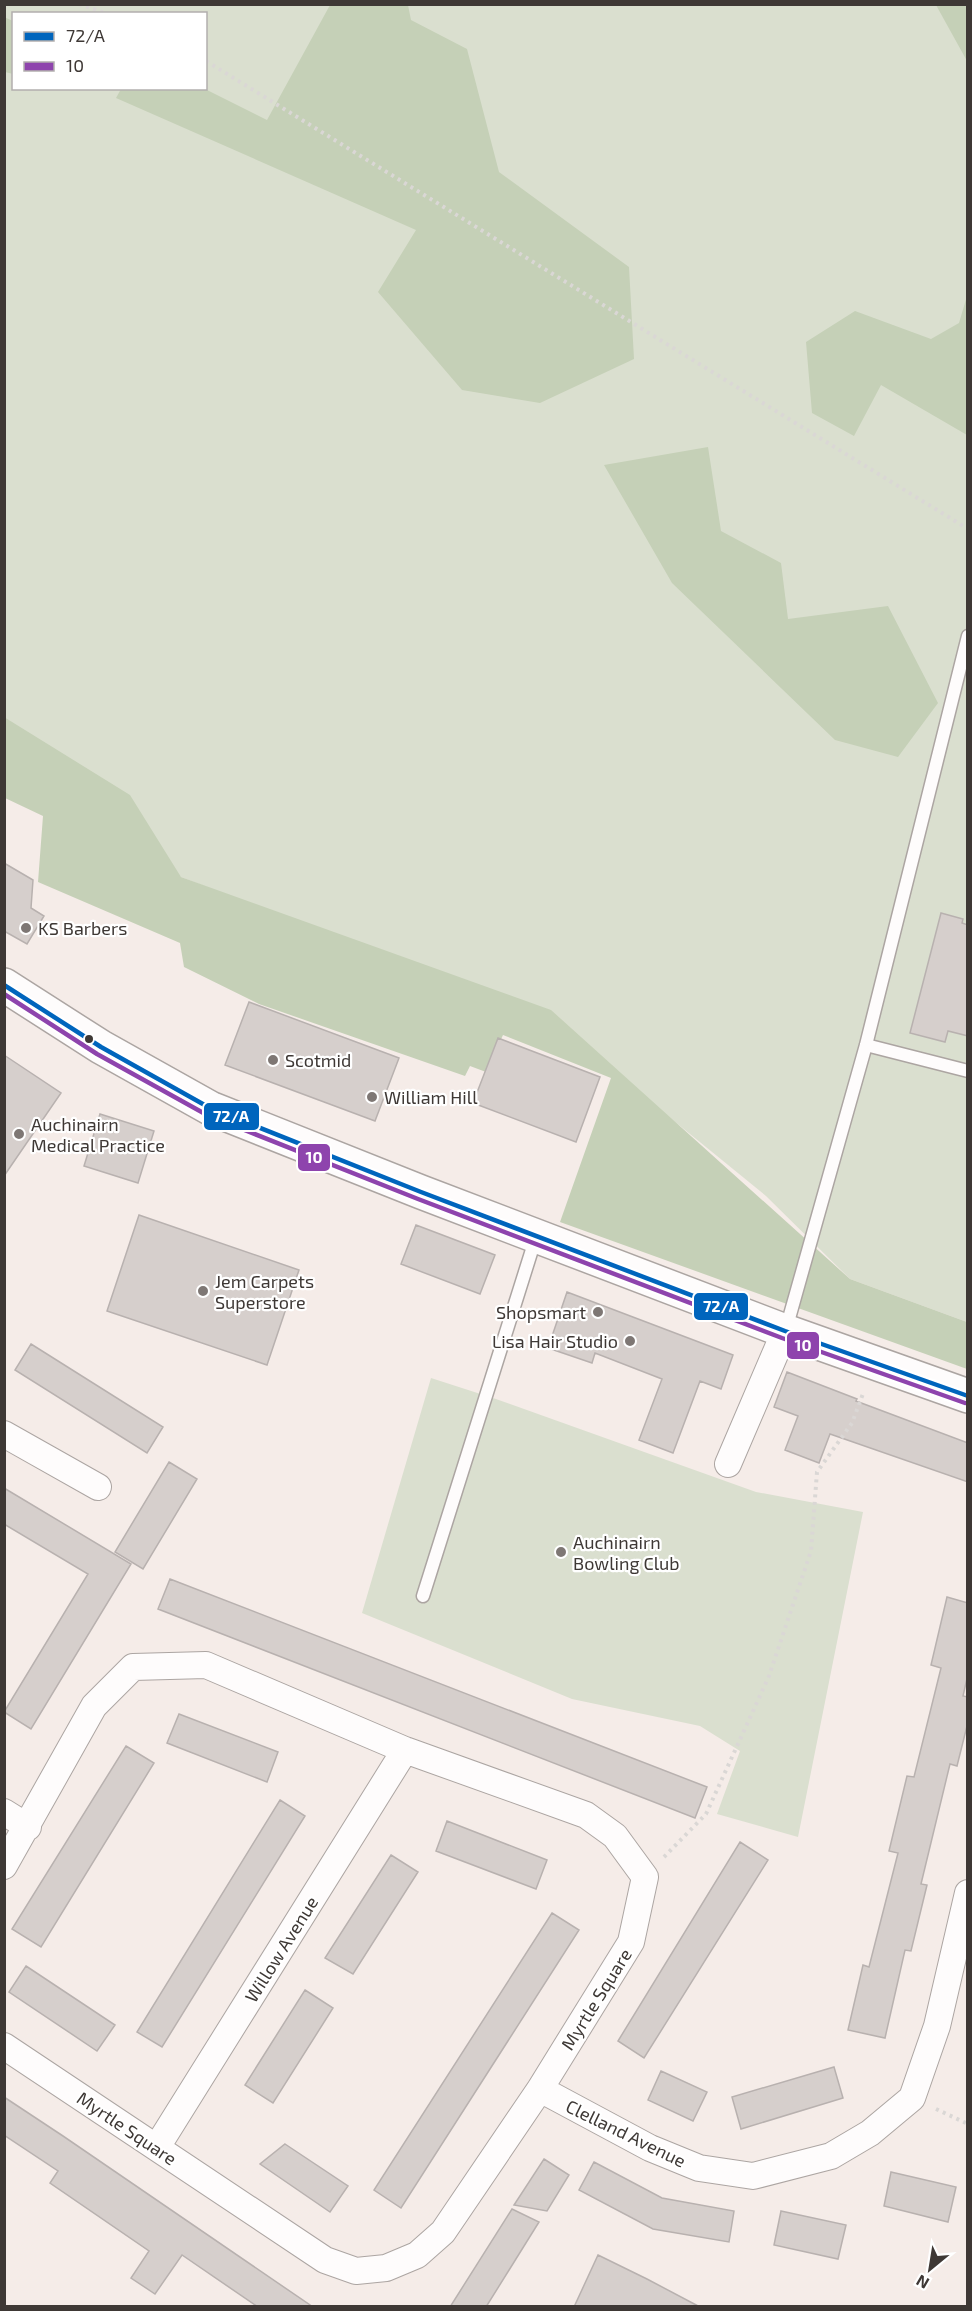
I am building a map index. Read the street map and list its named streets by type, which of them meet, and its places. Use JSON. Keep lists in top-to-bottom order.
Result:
{
  "streets": {
    "street": ["Willow Avenue", "Myrtle Square", "Clelland Avenue"]
  },
  "crossings": [
    ["Willow Avenue", "Myrtle Square"],
    ["Myrtle Square", "Clelland Avenue"]
  ],
  "places": [
    "KS Barbers",
    "Scotmid",
    "William Hill",
    "Auchinairn Medical Practice",
    "Jem Carpets Superstore",
    "Shopsmart",
    "Lisa Hair Studio",
    "Auchinairn Bowling Club"
  ],
  "lines": ["transit line 72/A", "transit line 10"],
  "legend": ["72/A", "10"],
  "north": "bottom left"
}
